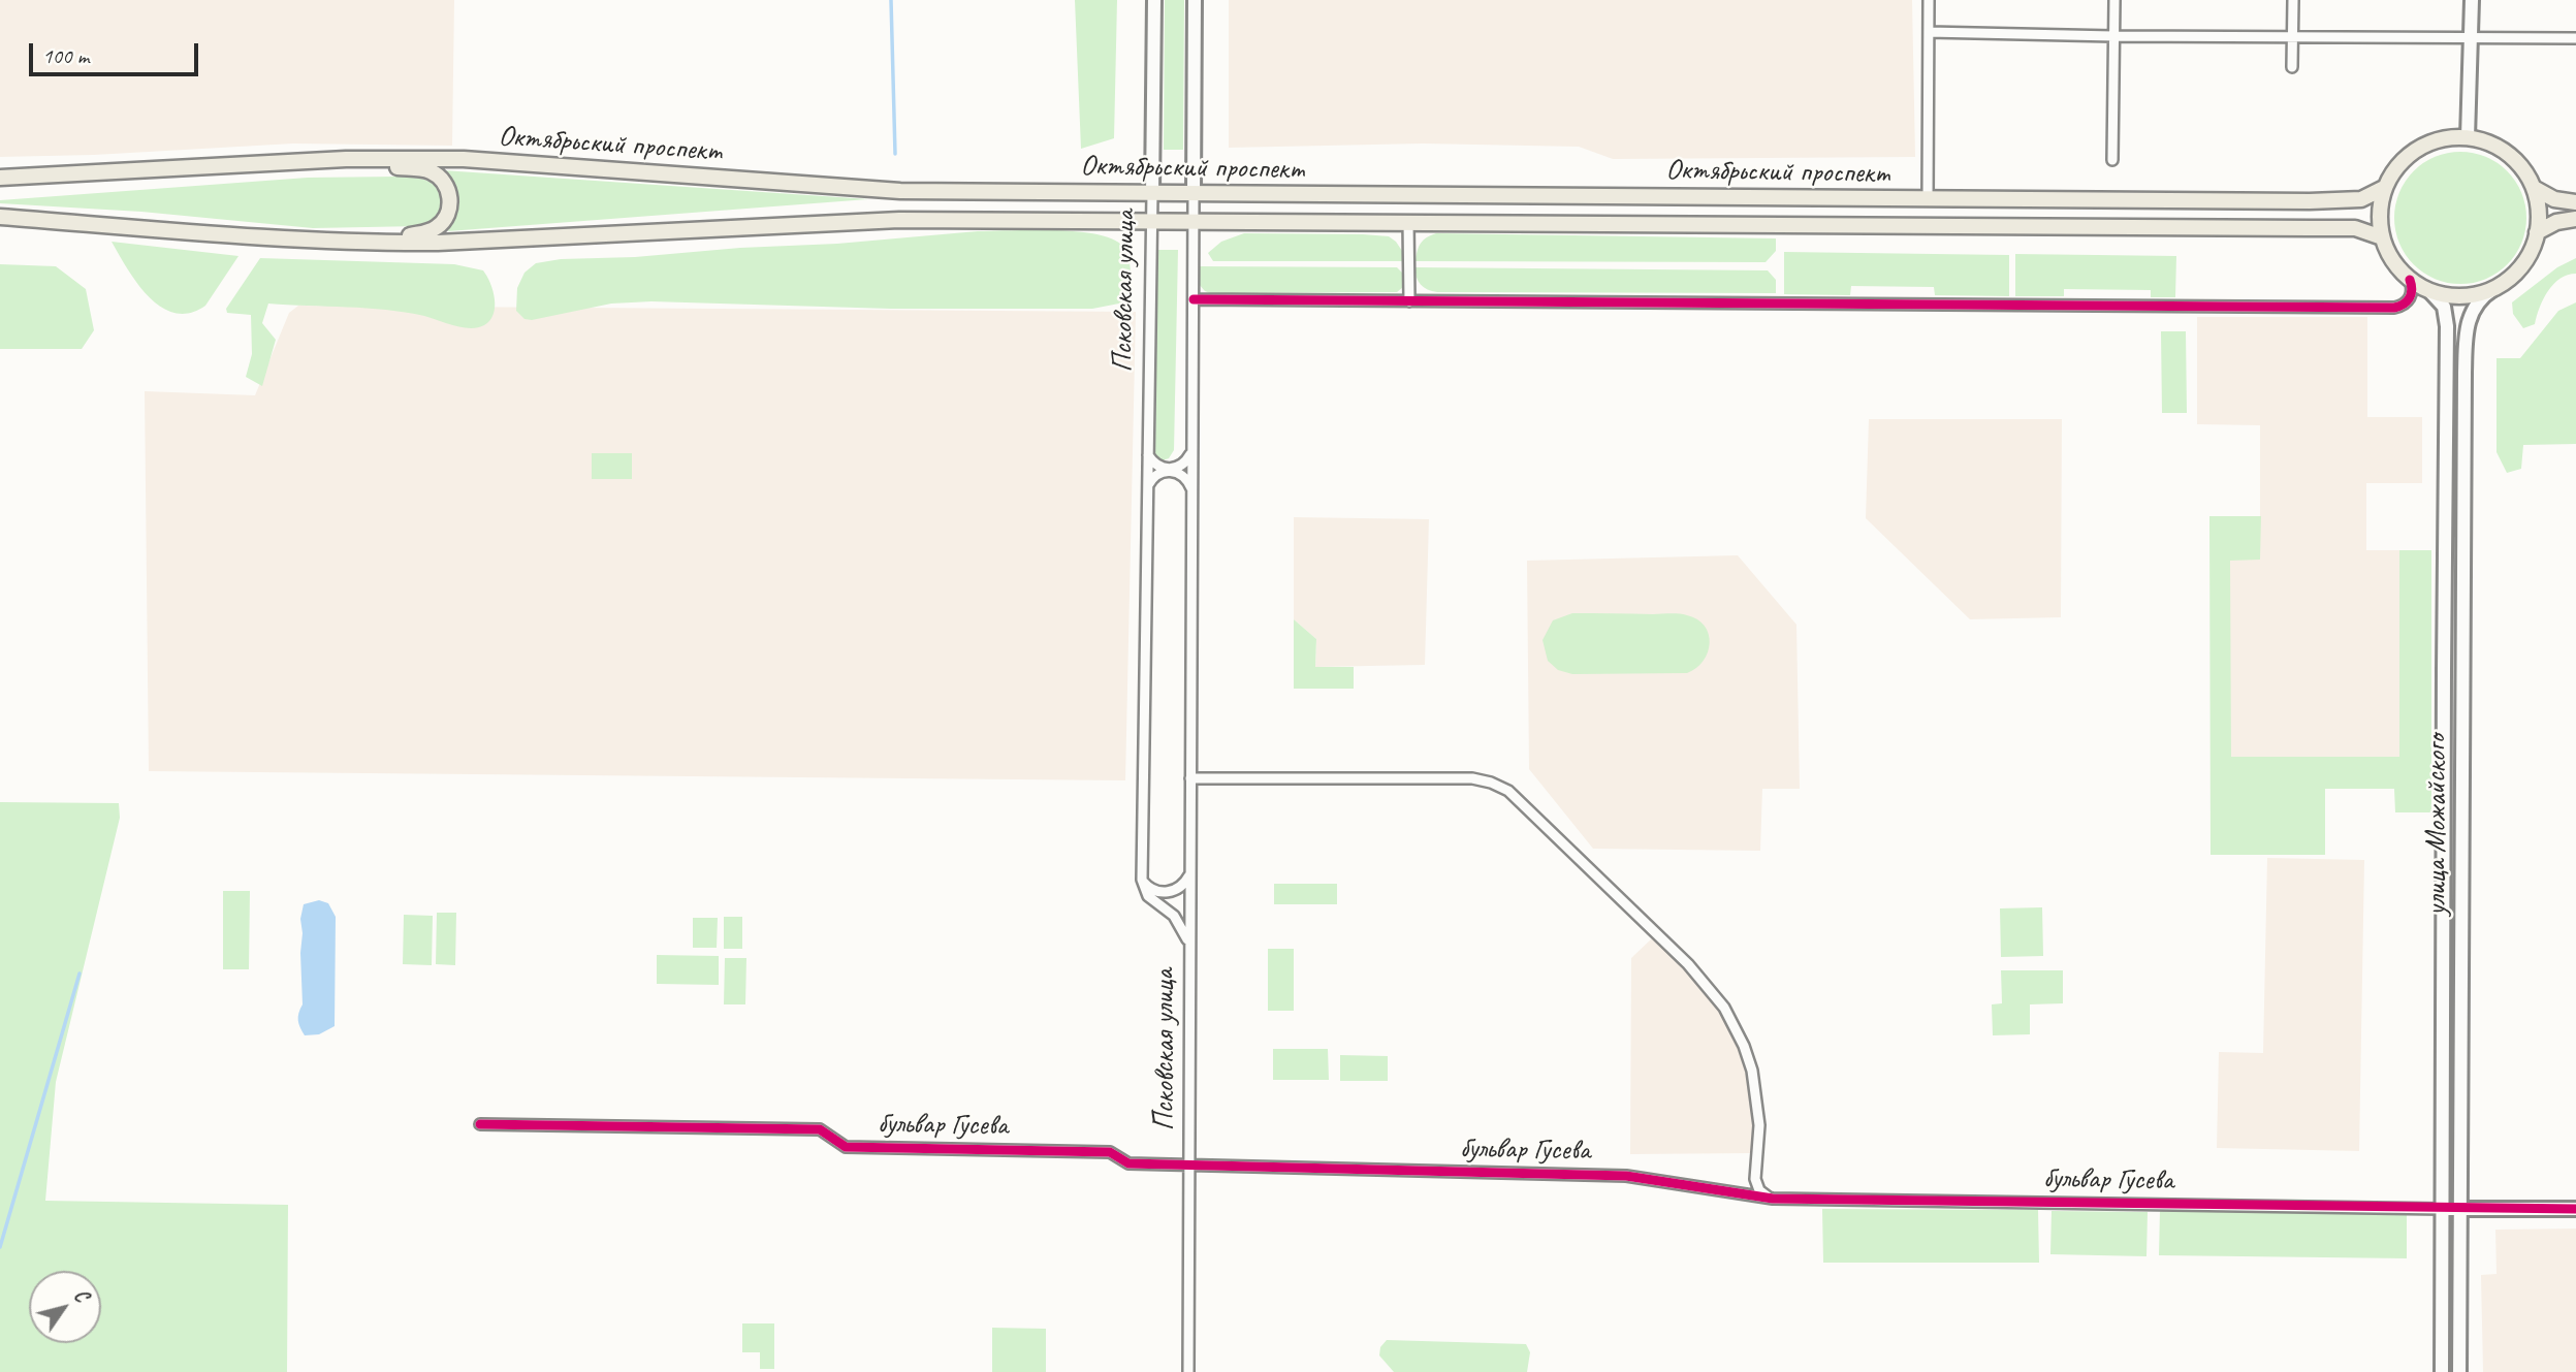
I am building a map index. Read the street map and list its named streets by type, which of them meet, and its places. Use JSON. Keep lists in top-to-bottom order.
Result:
{
  "streets": {
    "main road": [
      "Октябрьский проспект",
      "Псковская улица",
      "улица Можайского",
      "бульвар Гусева"
    ]
  },
  "crossings": [
    ["Октябрьский проспект", "Псковская улица"],
    ["Октябрьский проспект", "улица Можайского"],
    ["Псковская улица", "бульвар Гусева"],
    ["улица Можайского", "бульвар Гусева"]
  ],
  "scale_bar": "100 m",
  "north": "top right"
}
